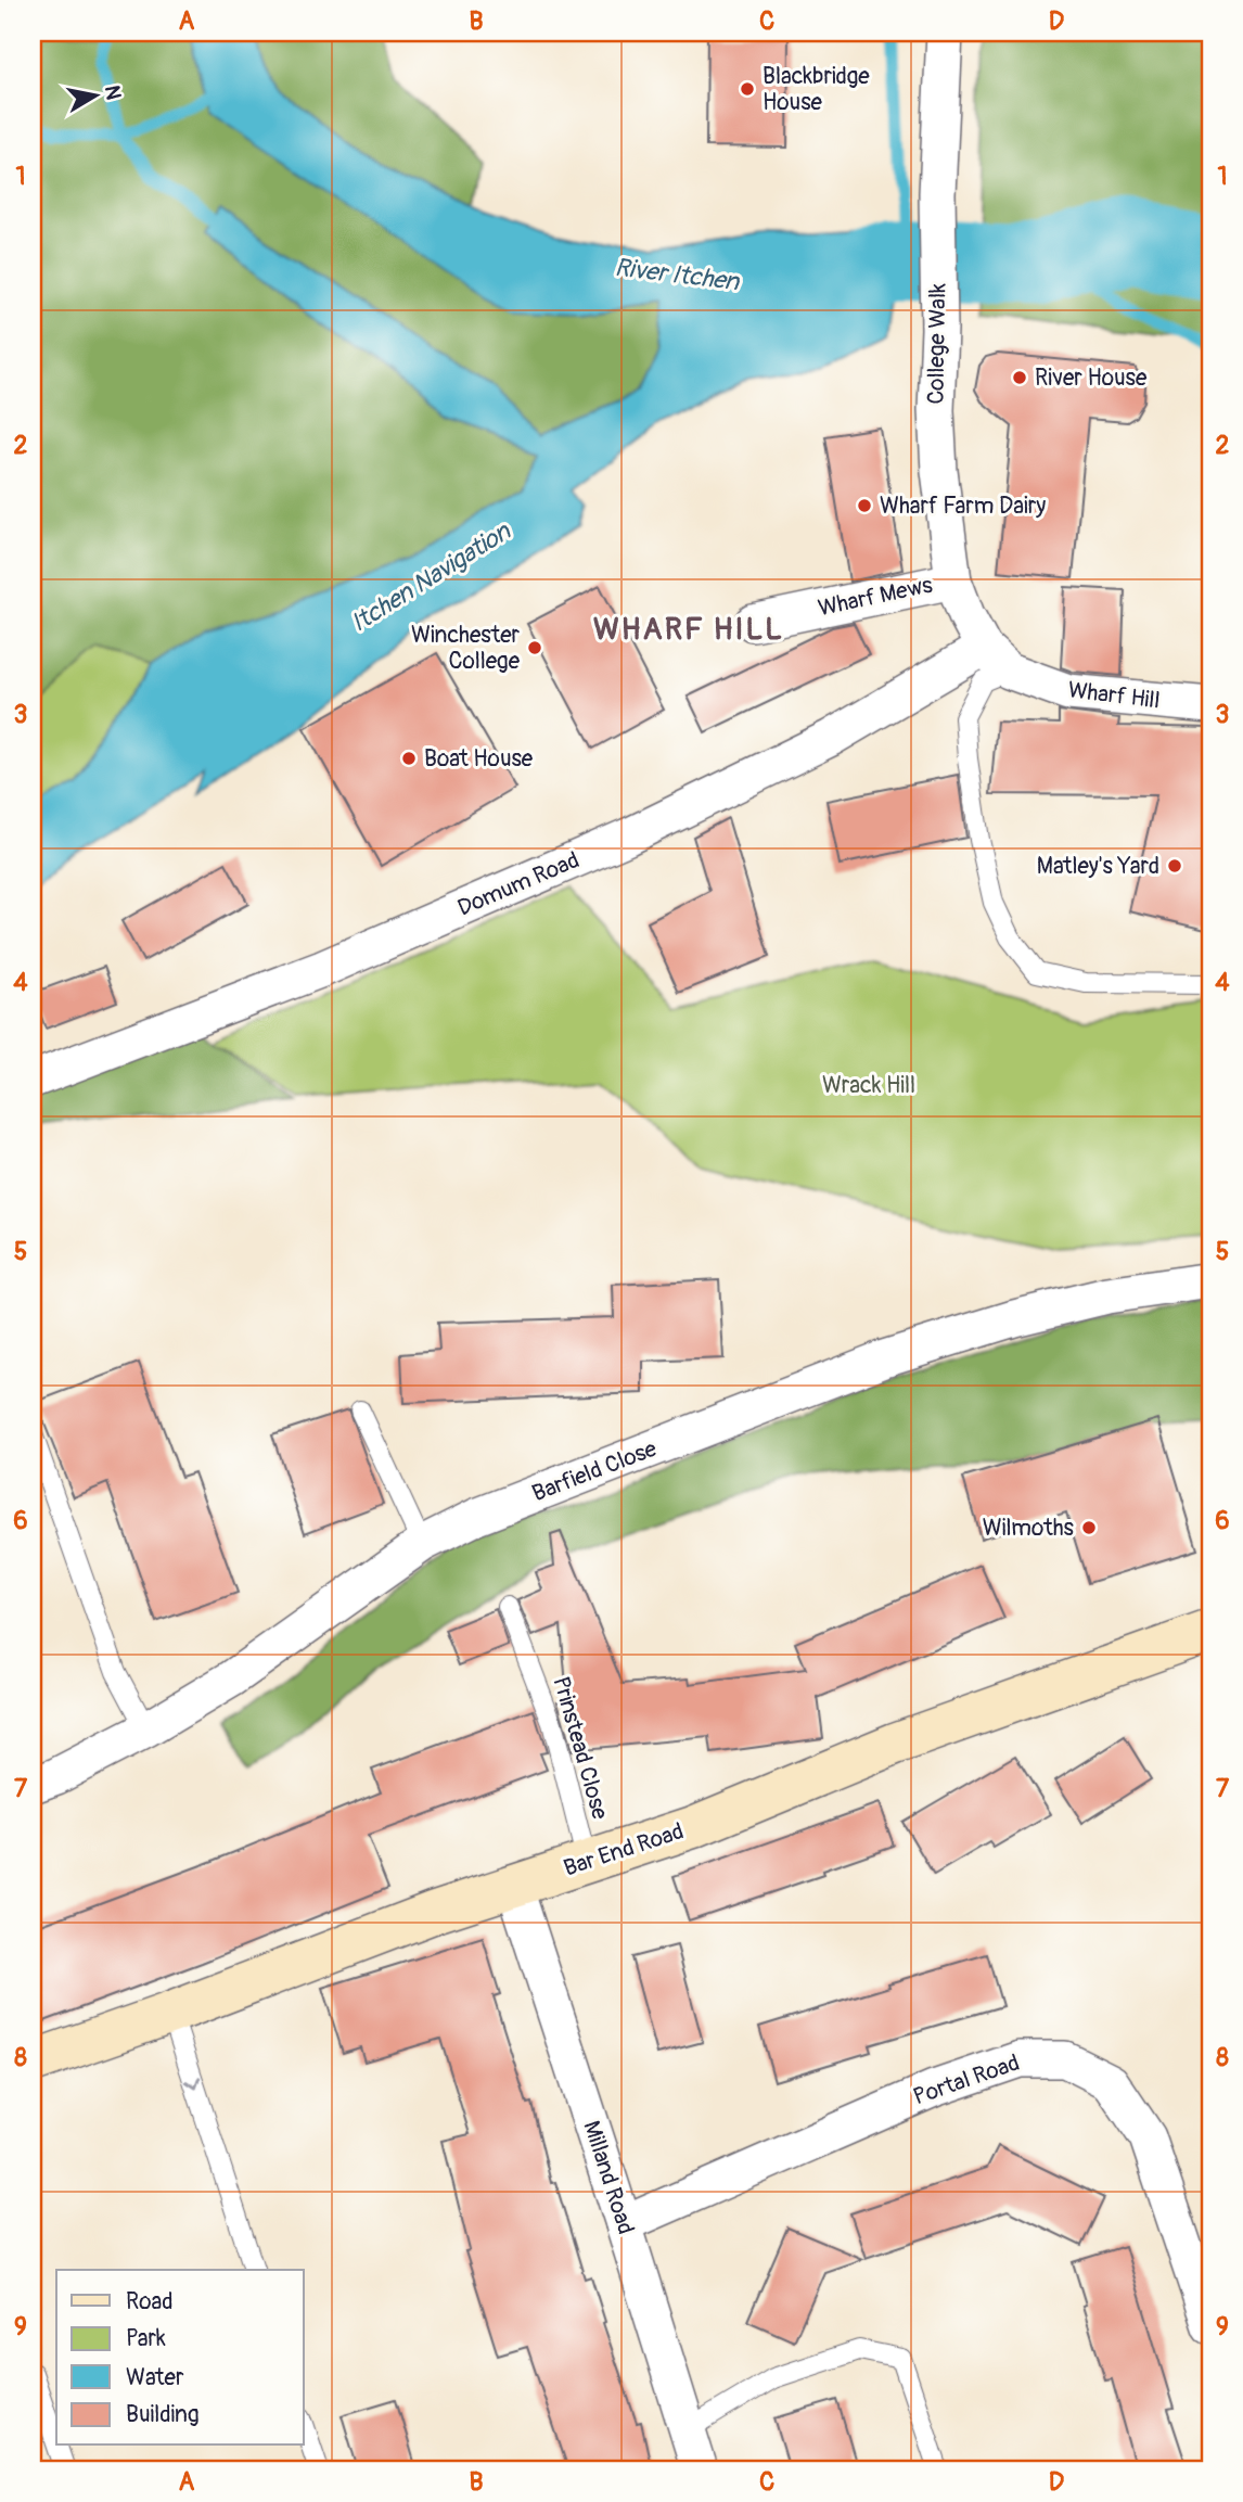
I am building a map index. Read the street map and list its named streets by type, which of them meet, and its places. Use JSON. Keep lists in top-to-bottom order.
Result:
{
  "streets": {
    "main road": ["Bar End Road"],
    "street": [
      "College Walk",
      "Wharf Mews",
      "Wharf Hill",
      "Domum Road",
      "Barfield Close",
      "Portal Road",
      "Milland Road"
    ],
    "lane": ["Prinstead Close"]
  },
  "crossings": [
    ["College Walk", "Wharf Mews"],
    ["College Walk", "Wharf Hill"],
    ["College Walk", "Domum Road"],
    ["Wharf Hill", "Domum Road"],
    ["Prinstead Close", "Bar End Road"],
    ["Bar End Road", "Milland Road"],
    ["Portal Road", "Milland Road"]
  ],
  "districts": ["WHARF HILL"],
  "water": ["River Itchen", "Itchen Navigation"],
  "parks": ["Wrack Hill"],
  "places": [
    "Blackbridge House",
    "River House",
    "Wharf Farm Dairy",
    "Winchester College",
    "Boat House",
    "Matley's Yard",
    "Wilmoths"
  ],
  "legend": [
    "Road",
    "Park",
    "Water",
    "Building"
  ],
  "north": "right",
  "grid": {
    "columns": [
      "A",
      "B",
      "C",
      "D"
    ],
    "rows": [
      "1",
      "2",
      "3",
      "4",
      "5",
      "6",
      "7",
      "8",
      "9"
    ]
  }
}
